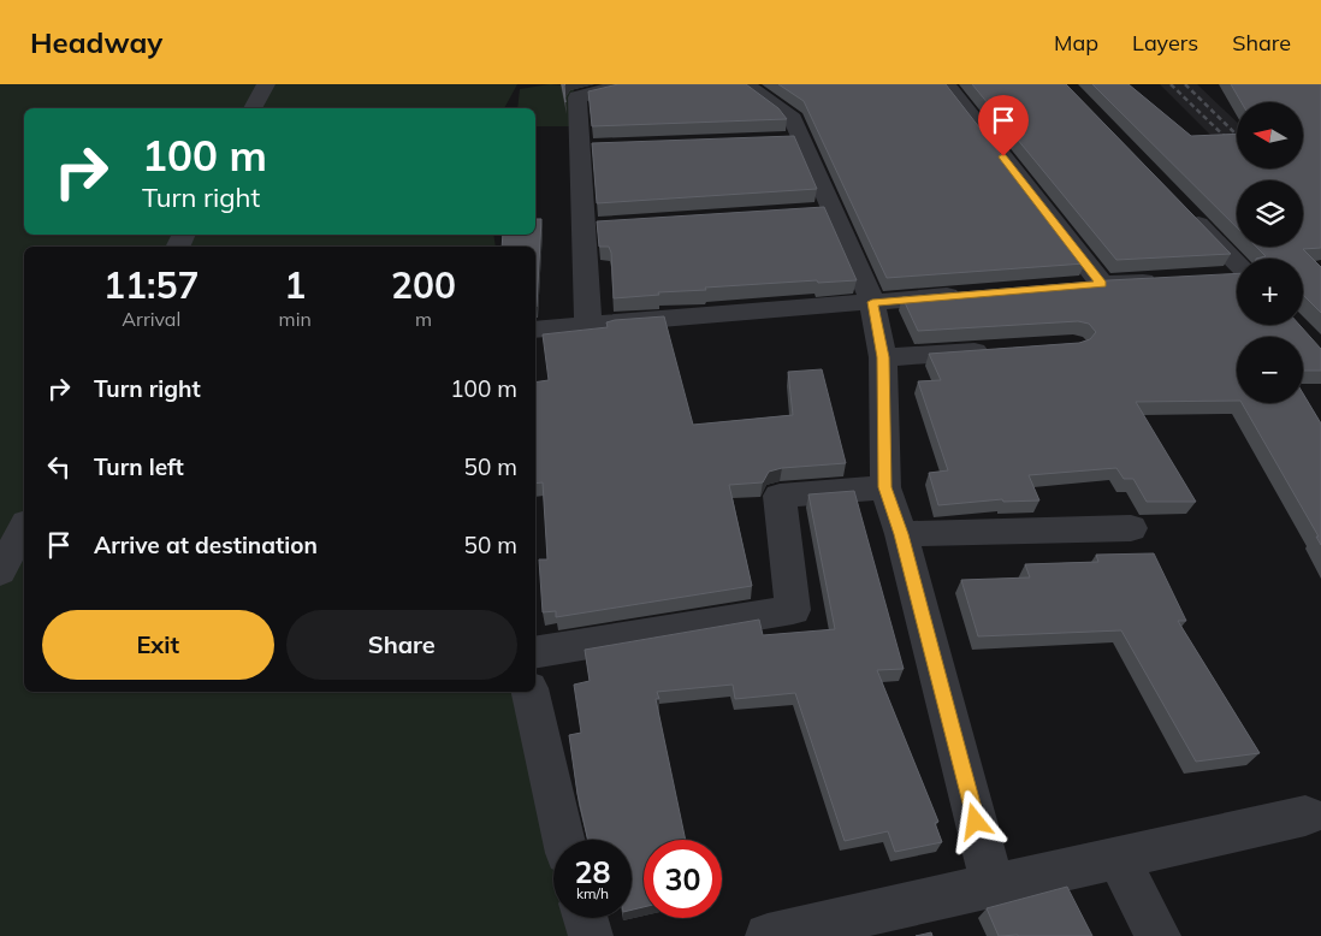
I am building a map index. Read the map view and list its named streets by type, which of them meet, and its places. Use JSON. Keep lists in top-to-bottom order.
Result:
{
  "north": "left",
  "page": {
    "header": "Headway",
    "nav": ["Map", "Layers", "Share"],
    "map_buttons": ["+", "−"],
    "turn": ["100 m", "Turn right"],
    "eta": [
      "11:57",
      "Arrival",
      "1",
      "min",
      "200",
      "m"
    ],
    "list": [
      {
        "name": "Turn right",
        "value": "100 m"
      },
      {
        "name": "Turn left",
        "value": "50 m"
      },
      {
        "name": "Arrive at destination",
        "value": "50 m"
      }
    ],
    "buttons": ["Exit", "Share"],
    "speed": "28 km/h",
    "limit": "30"
  }
}
